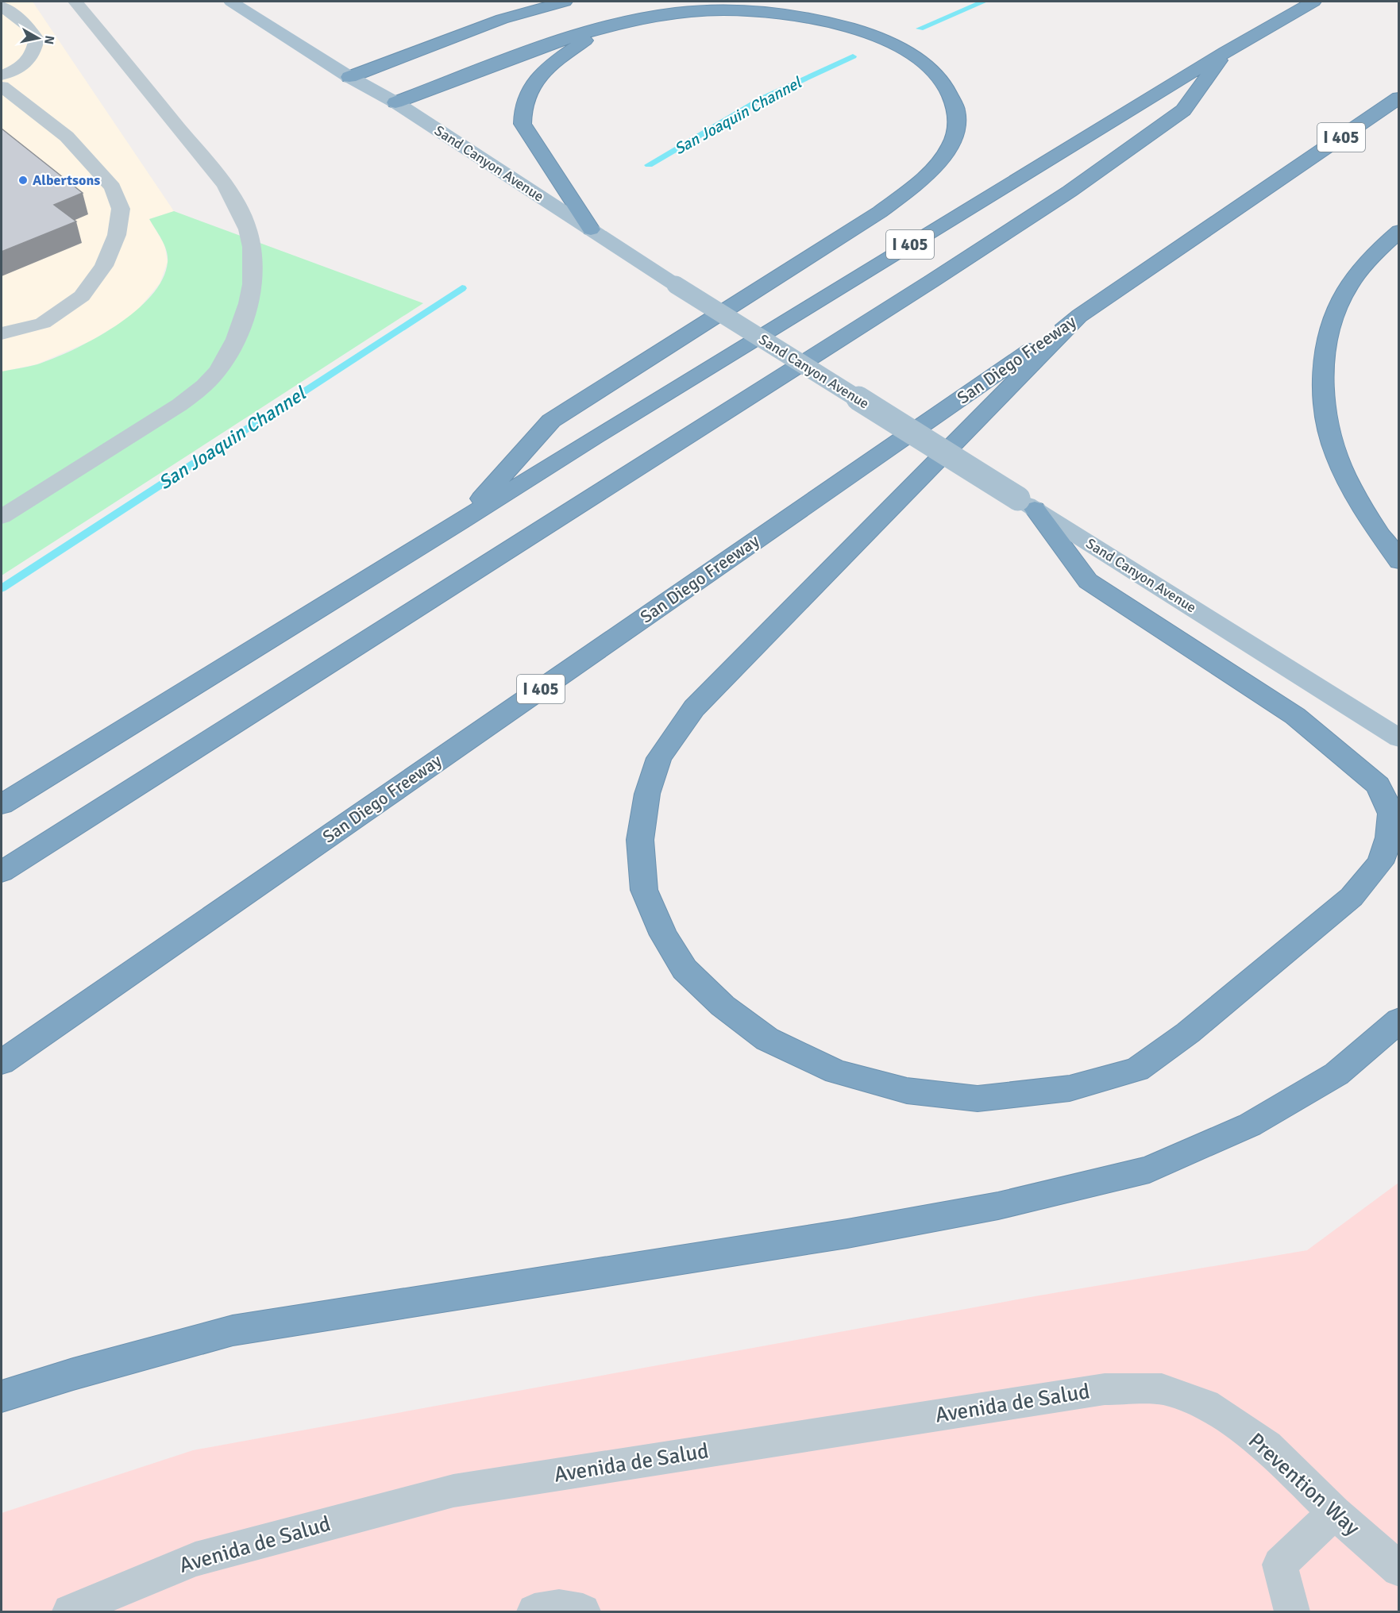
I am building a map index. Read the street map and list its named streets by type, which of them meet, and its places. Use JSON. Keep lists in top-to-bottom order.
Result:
{
  "streets": {
    "highway": ["I 405", "San Diego Freeway"],
    "main road": ["Sand Canyon Avenue"],
    "street": ["Avenida de Salud", "Prevention Way"]
  },
  "crossings": [
    ["Avenida de Salud", "Prevention Way"]
  ],
  "water": ["San Joaquin Channel"],
  "places": ["Albertsons"],
  "north": "right"
}
